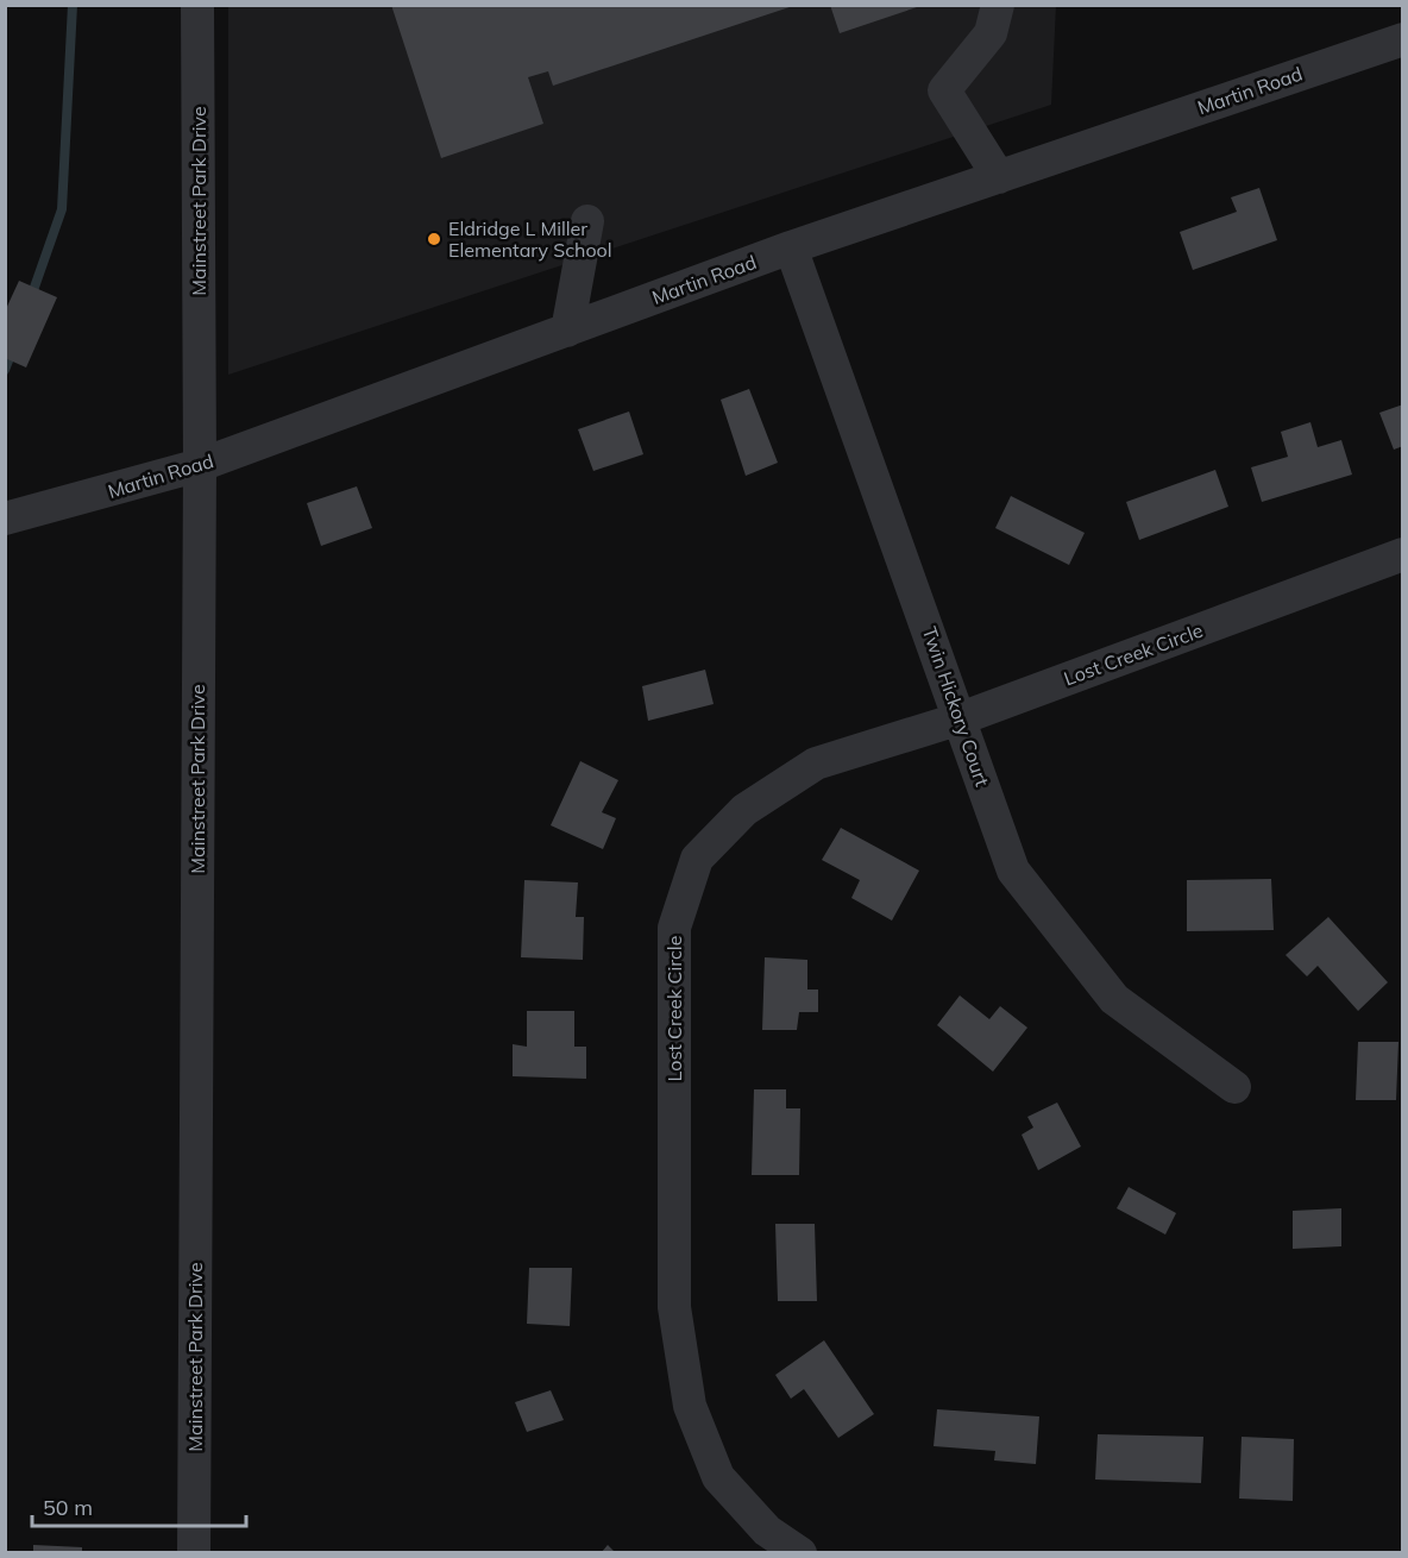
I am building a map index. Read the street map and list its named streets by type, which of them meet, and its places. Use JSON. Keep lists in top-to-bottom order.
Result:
{
  "streets": {
    "street": [
      "Martin Road",
      "Mainstreet Park Drive",
      "Lost Creek Circle",
      "Twin Hickory Court"
    ]
  },
  "crossings": [
    ["Martin Road", "Mainstreet Park Drive"],
    ["Martin Road", "Twin Hickory Court"],
    ["Lost Creek Circle", "Twin Hickory Court"]
  ],
  "places": ["Eldridge L Miller Elementary School"],
  "scale_bar": "50 m"
}
